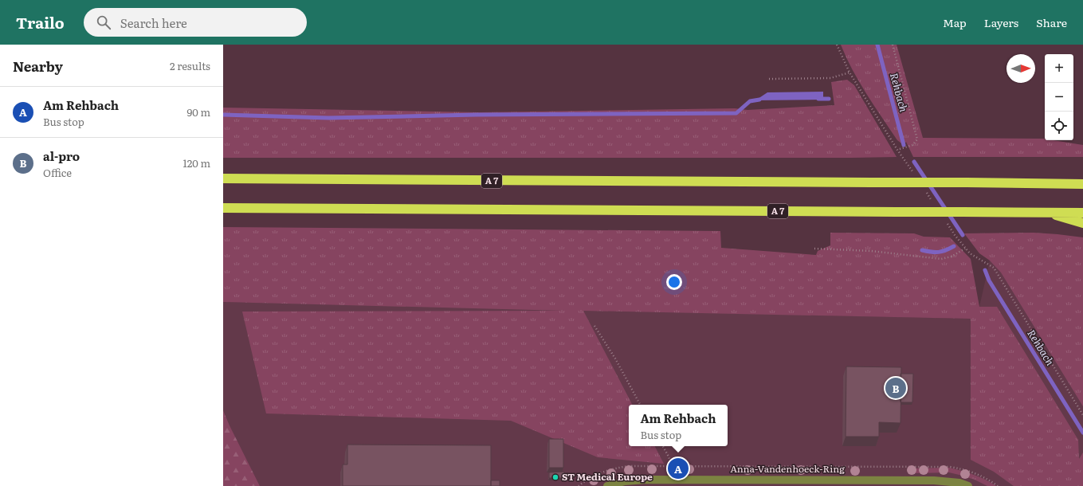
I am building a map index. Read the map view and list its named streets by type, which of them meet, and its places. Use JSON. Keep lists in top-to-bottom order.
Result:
{
  "streets": {
    "highway": ["A 7"],
    "street": ["Anna-Vandenhoeck-Ring"]
  },
  "water": ["Rehbach"],
  "places": ["ST Medical Europe"],
  "north": "right",
  "page": {
    "header": "Trailo",
    "search": "Search here",
    "nav": ["Map", "Layers", "Share"],
    "heading": ["Nearby", "2 results"],
    "map_buttons": ["+", "−"],
    "list": [
      {
        "mark": "A",
        "name": "Am Rehbach",
        "note": "Bus stop",
        "value": "90 m"
      },
      {
        "mark": "B",
        "name": "al-pro",
        "note": "Office",
        "value": "120 m"
      }
    ],
    "pins": ["B", "A"],
    "popup": ["Am Rehbach", "Bus stop"]
  }
}
